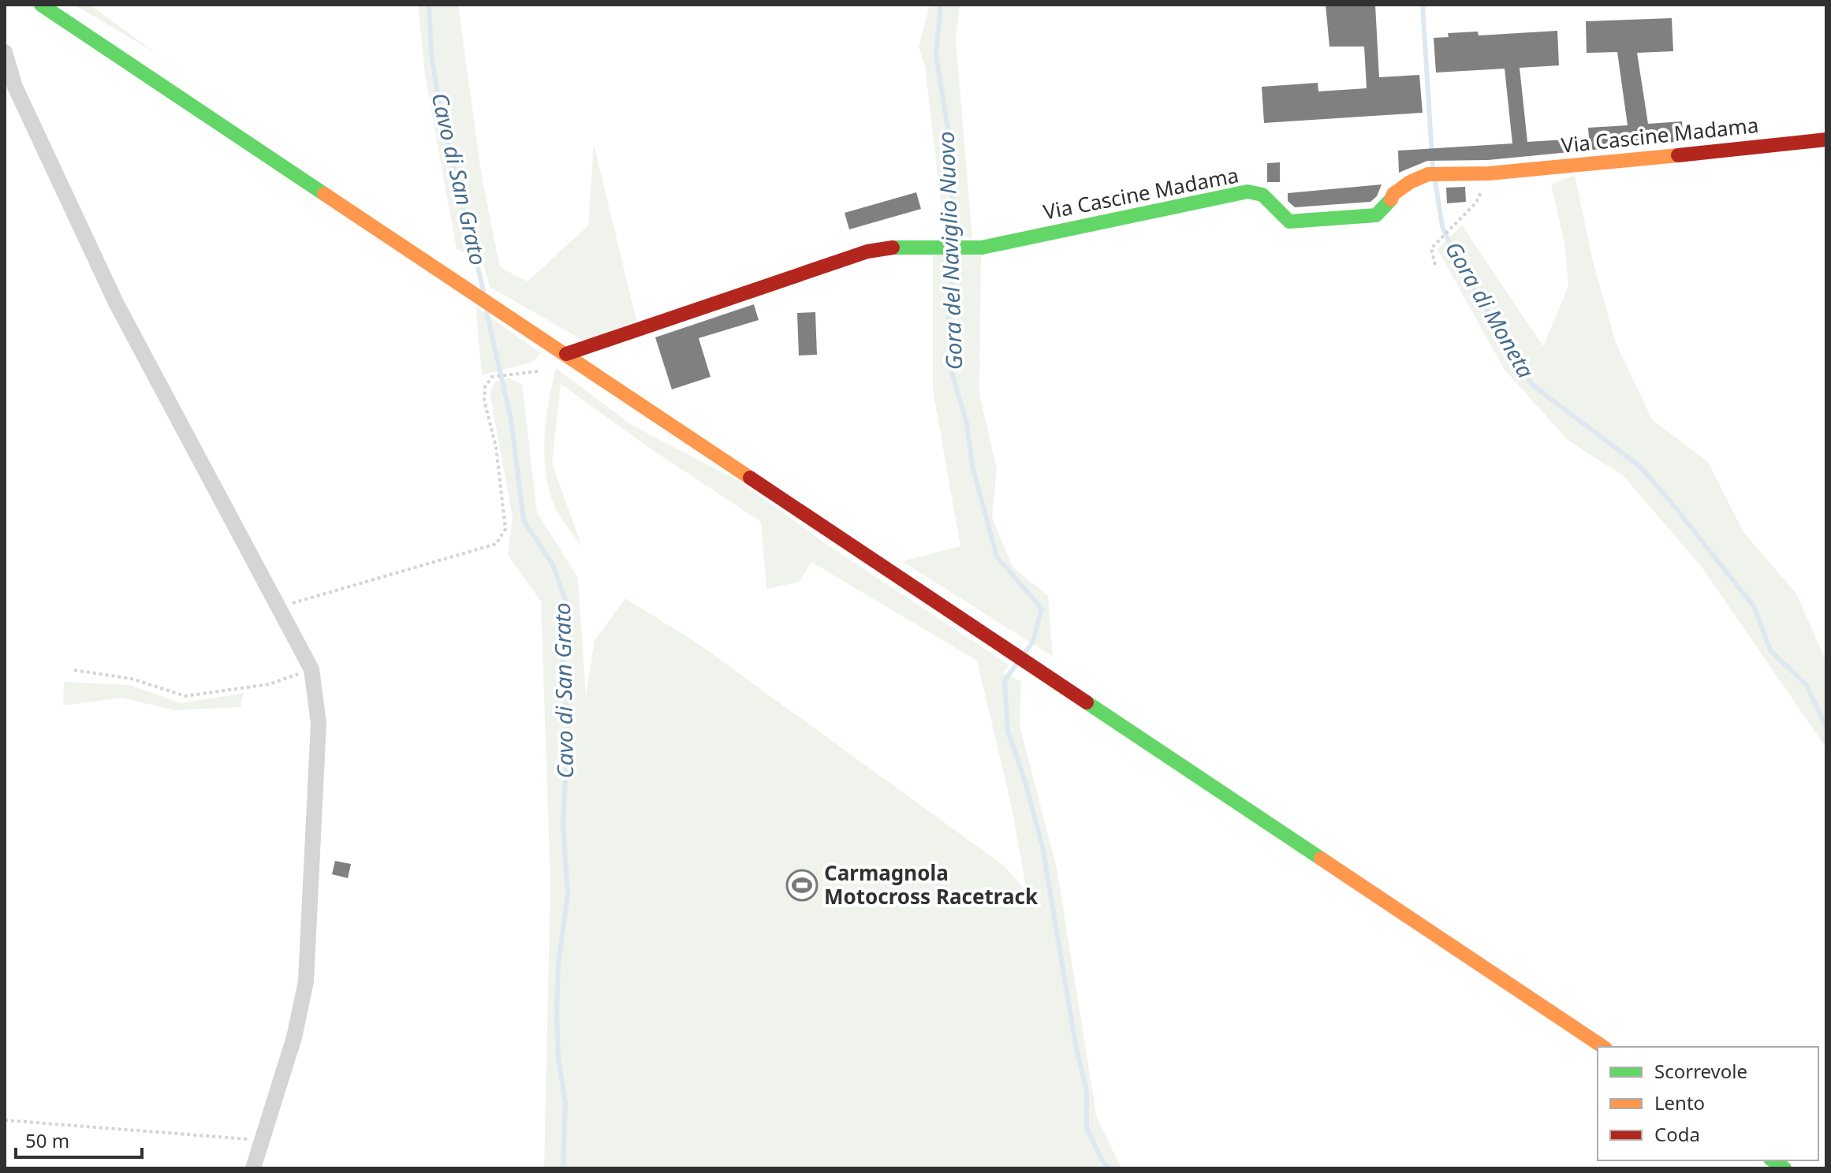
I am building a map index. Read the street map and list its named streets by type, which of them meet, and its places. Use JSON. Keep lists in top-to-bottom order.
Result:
{
  "streets": {
    "main road": ["Via Cascine Madama"]
  },
  "water": ["Cavo di San Grato", "Gora del Naviglio Nuovo", "Gora di Moneta"],
  "places": {
    "sports": ["Carmagnola Motocross Racetrack"]
  },
  "legend": ["Scorrevole", "Lento", "Coda"],
  "scale_bar": "50 m"
}
